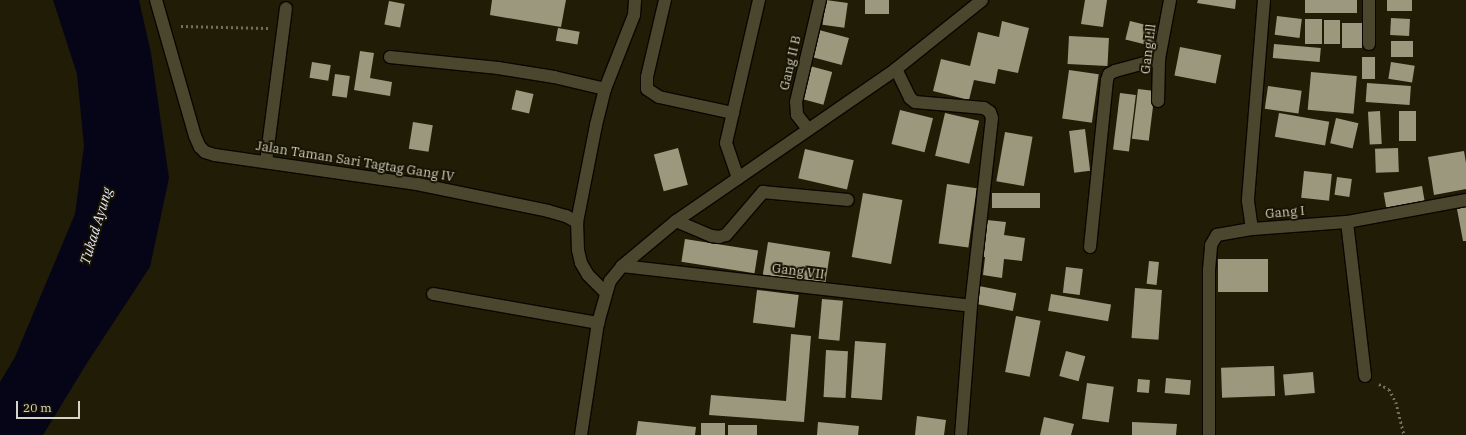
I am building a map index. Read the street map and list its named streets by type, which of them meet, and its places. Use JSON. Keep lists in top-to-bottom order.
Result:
{
  "streets": {
    "street": [
      "Gang Lll",
      "Gang II B",
      "Jalan Taman Sari Tagtag Gang IV",
      "Gang I",
      "Gang VII"
    ]
  },
  "water": ["Tukad Ayung"],
  "scale_bar": "20 m"
}
